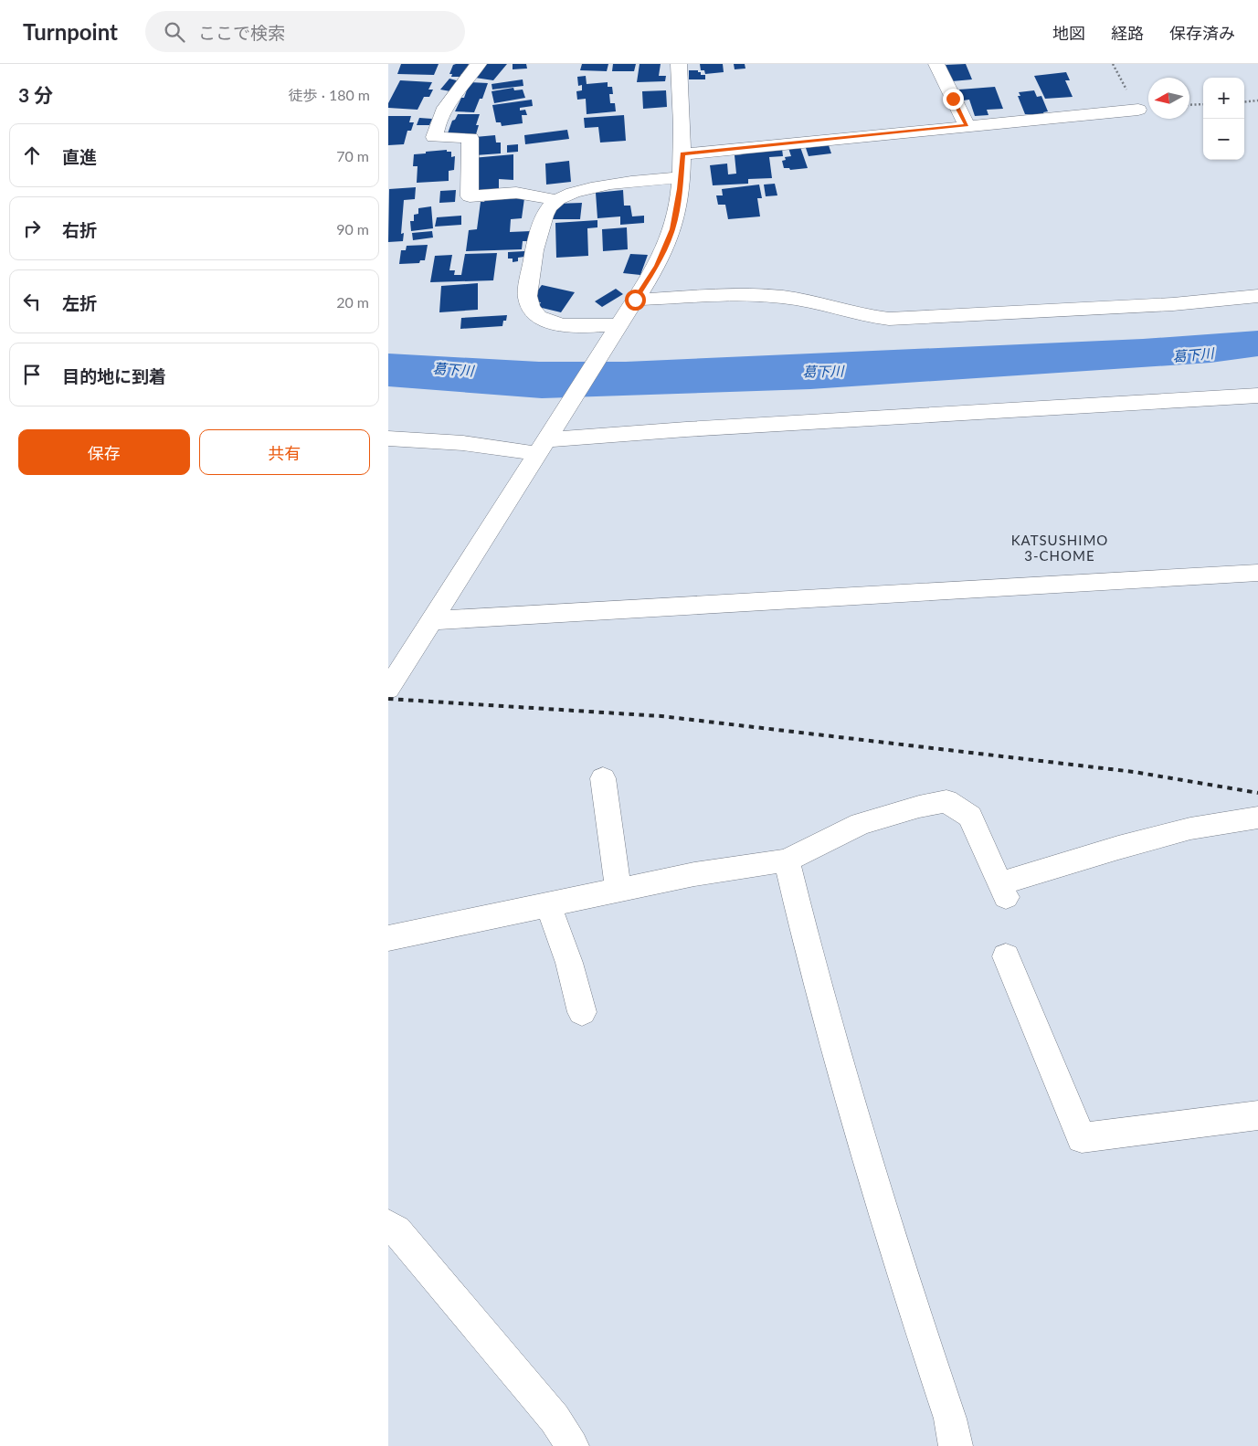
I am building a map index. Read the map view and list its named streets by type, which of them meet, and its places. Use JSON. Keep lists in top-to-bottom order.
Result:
{
  "districts": ["KATSUSHIMO 3-CHOME"],
  "water": ["葛下川"],
  "north": "left",
  "page": {
    "header": "Turnpoint",
    "search": "ここで検索",
    "nav": ["地図", "経路", "保存済み"],
    "heading": ["3 分", "徒歩 · 180 m"],
    "map_buttons": ["+", "−"],
    "list": [
      ["直進", "70 m"],
      ["右折", "90 m"],
      ["左折", "20 m"],
      "目的地に到着"
    ],
    "buttons": ["保存", "共有"]
  }
}
